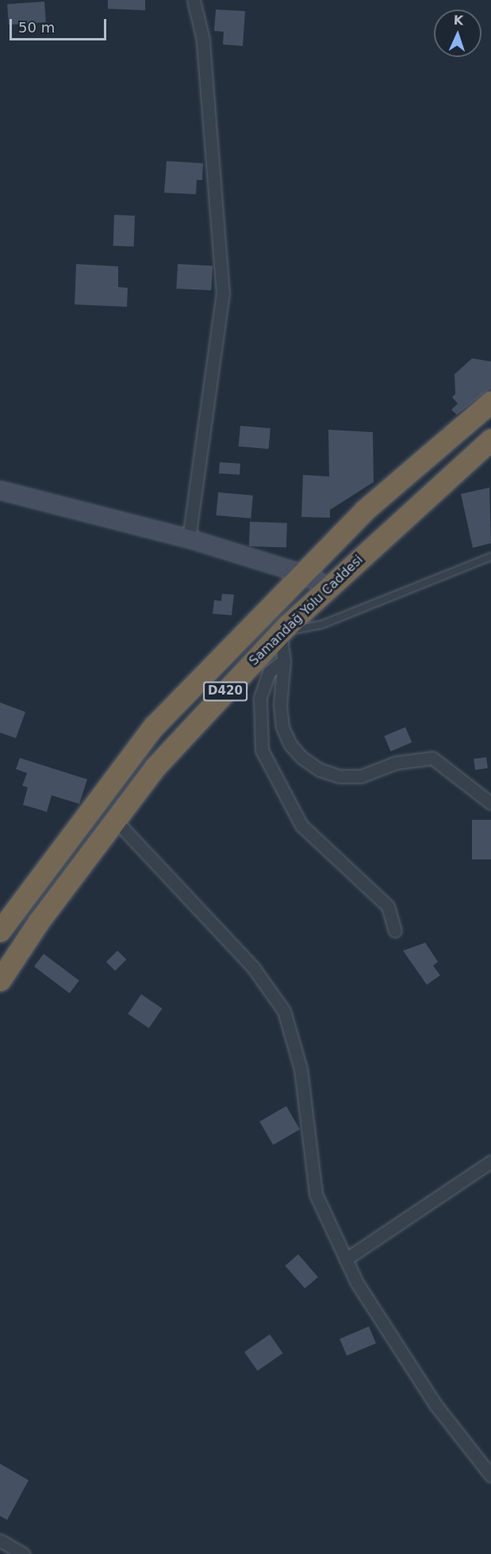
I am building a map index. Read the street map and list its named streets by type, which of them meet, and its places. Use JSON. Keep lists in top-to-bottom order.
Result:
{
  "streets": {
    "highway": ["Samandağ Yolu Caddesi", "D420"]
  },
  "scale_bar": "50 m",
  "north": "top"
}
